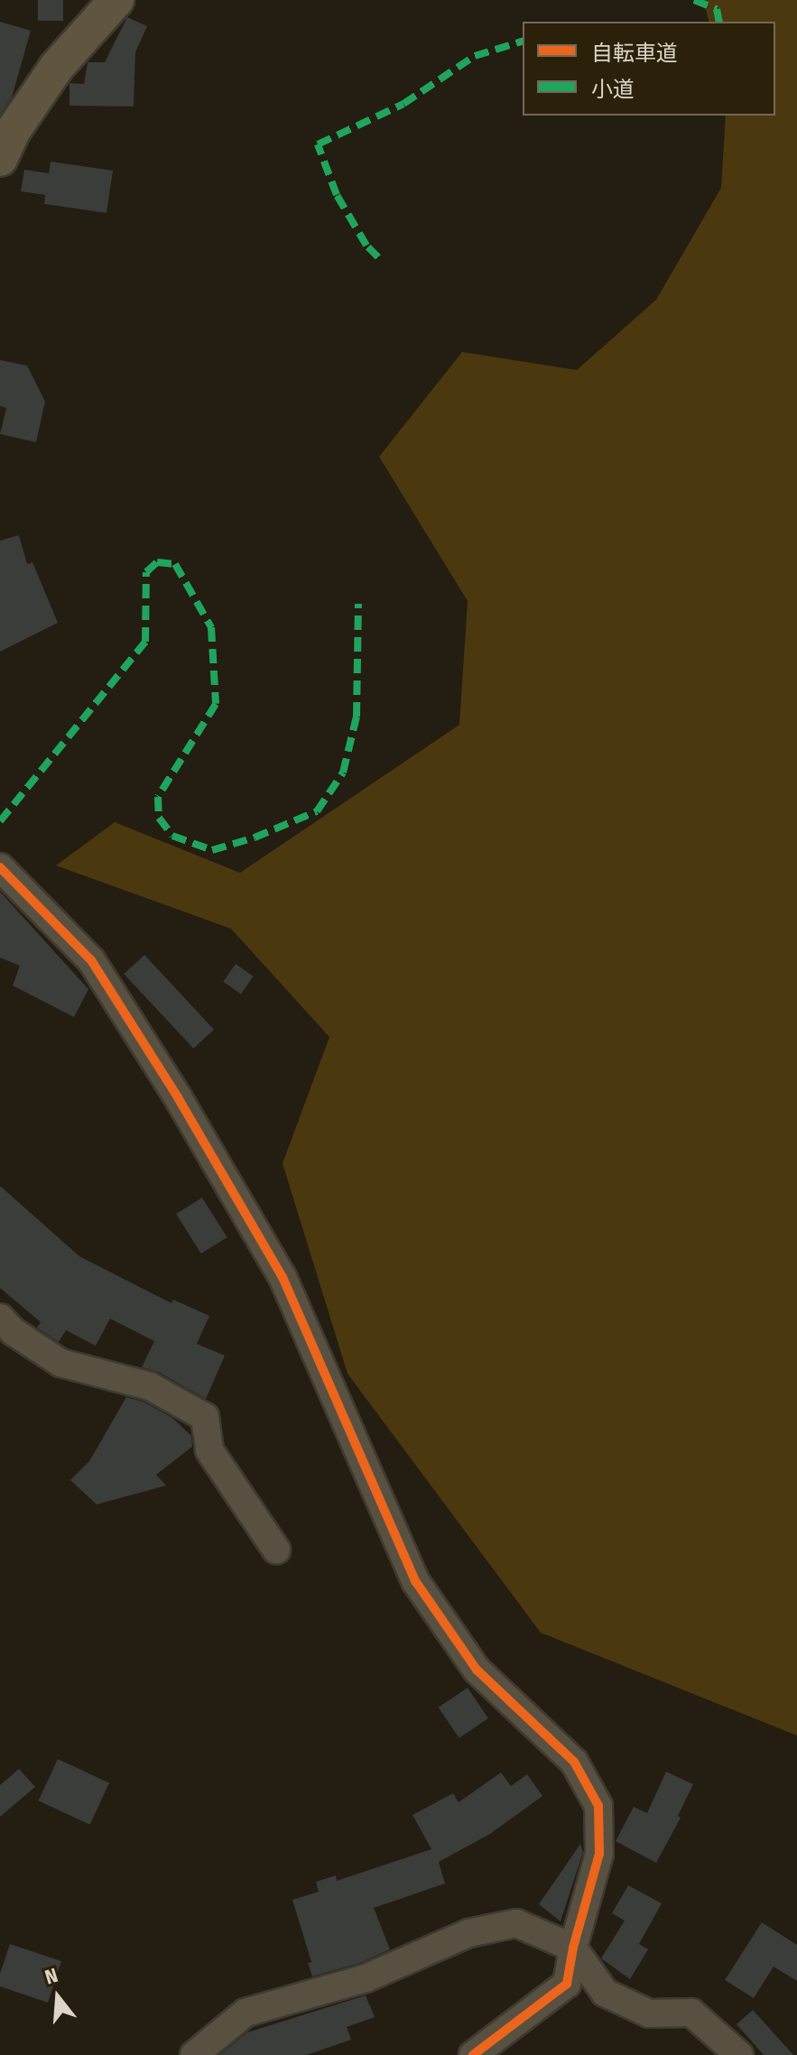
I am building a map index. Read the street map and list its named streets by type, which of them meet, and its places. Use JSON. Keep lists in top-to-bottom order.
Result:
{
  "legend": ["自転車道", "小道"],
  "north": "top"
}
